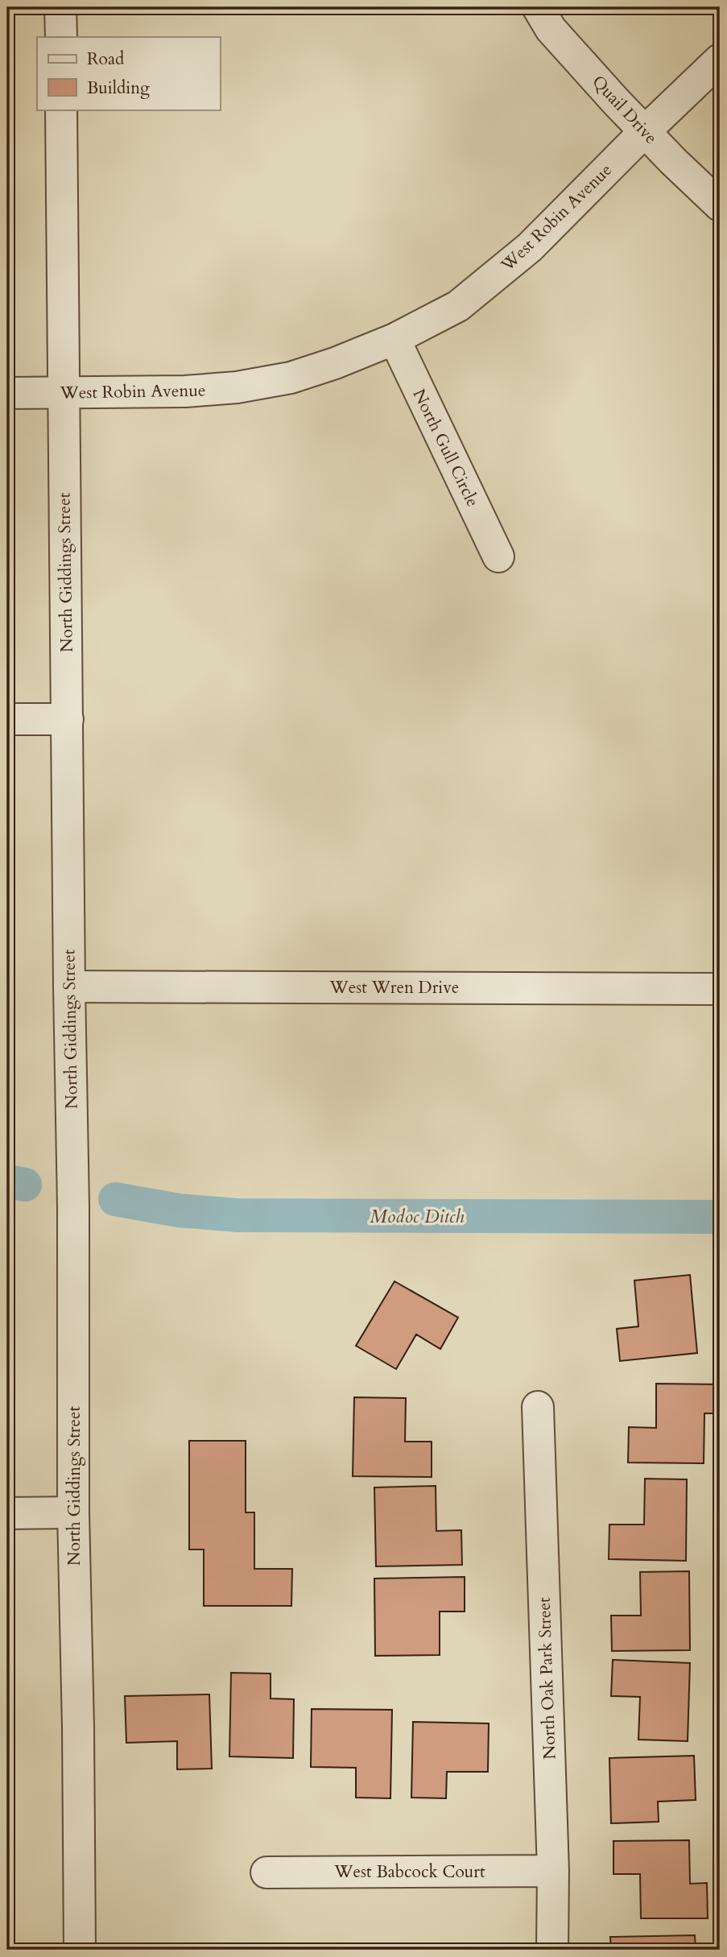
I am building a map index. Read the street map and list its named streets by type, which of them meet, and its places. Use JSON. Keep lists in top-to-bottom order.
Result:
{
  "streets": {
    "street": [
      "Quail Drive",
      "West Robin Avenue",
      "North Gull Circle",
      "North Giddings Street",
      "West Wren Drive",
      "North Oak Park Street",
      "West Babcock Court"
    ]
  },
  "crossings": [
    ["Quail Drive", "West Robin Avenue"],
    ["West Robin Avenue", "North Gull Circle"],
    ["West Robin Avenue", "North Giddings Street"],
    ["North Giddings Street", "West Wren Drive"],
    ["North Oak Park Street", "West Babcock Court"]
  ],
  "water": ["Modoc Ditch"],
  "legend": ["Road", "Building"]
}
